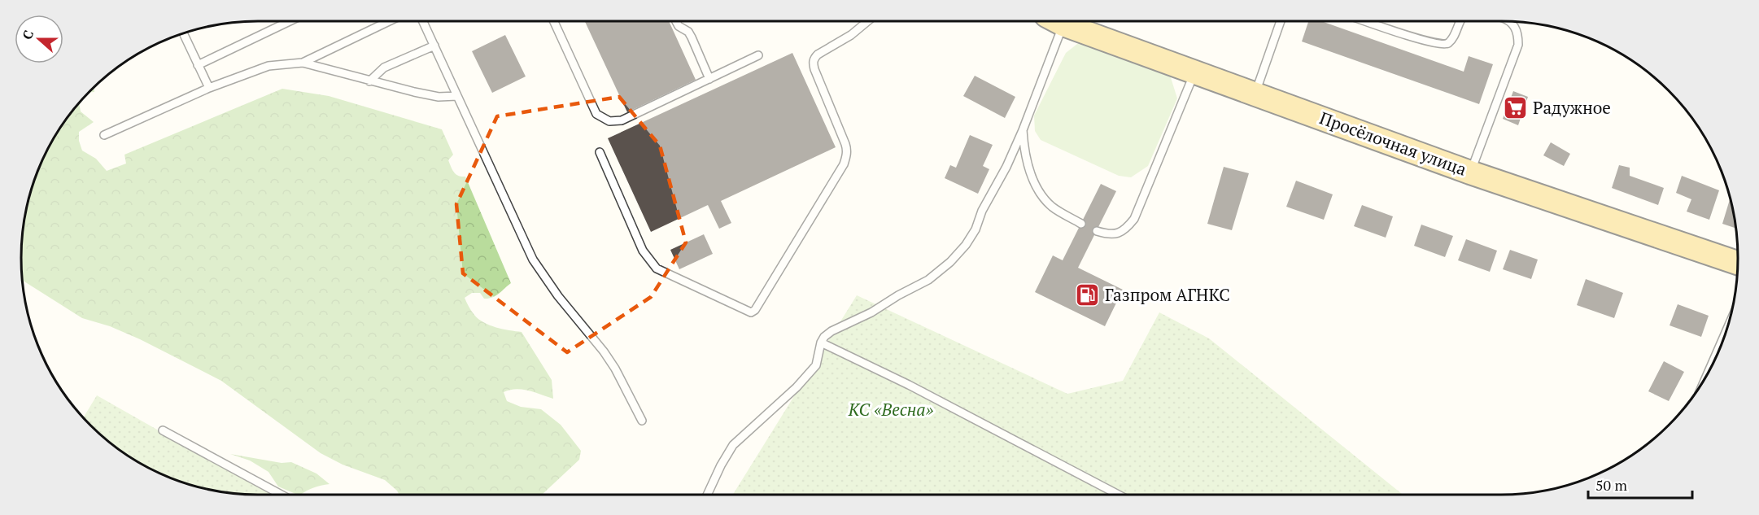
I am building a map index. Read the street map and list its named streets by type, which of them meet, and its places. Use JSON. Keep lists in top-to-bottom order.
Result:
{
  "streets": {
    "main road": ["Просёлочная улица"]
  },
  "parks": ["КС «Весна»"],
  "places": {
    "supermarket": ["Радужное"],
    "fuel station": ["Газпром АГНКС"]
  },
  "scale_bar": "50 m",
  "north": "left"
}
